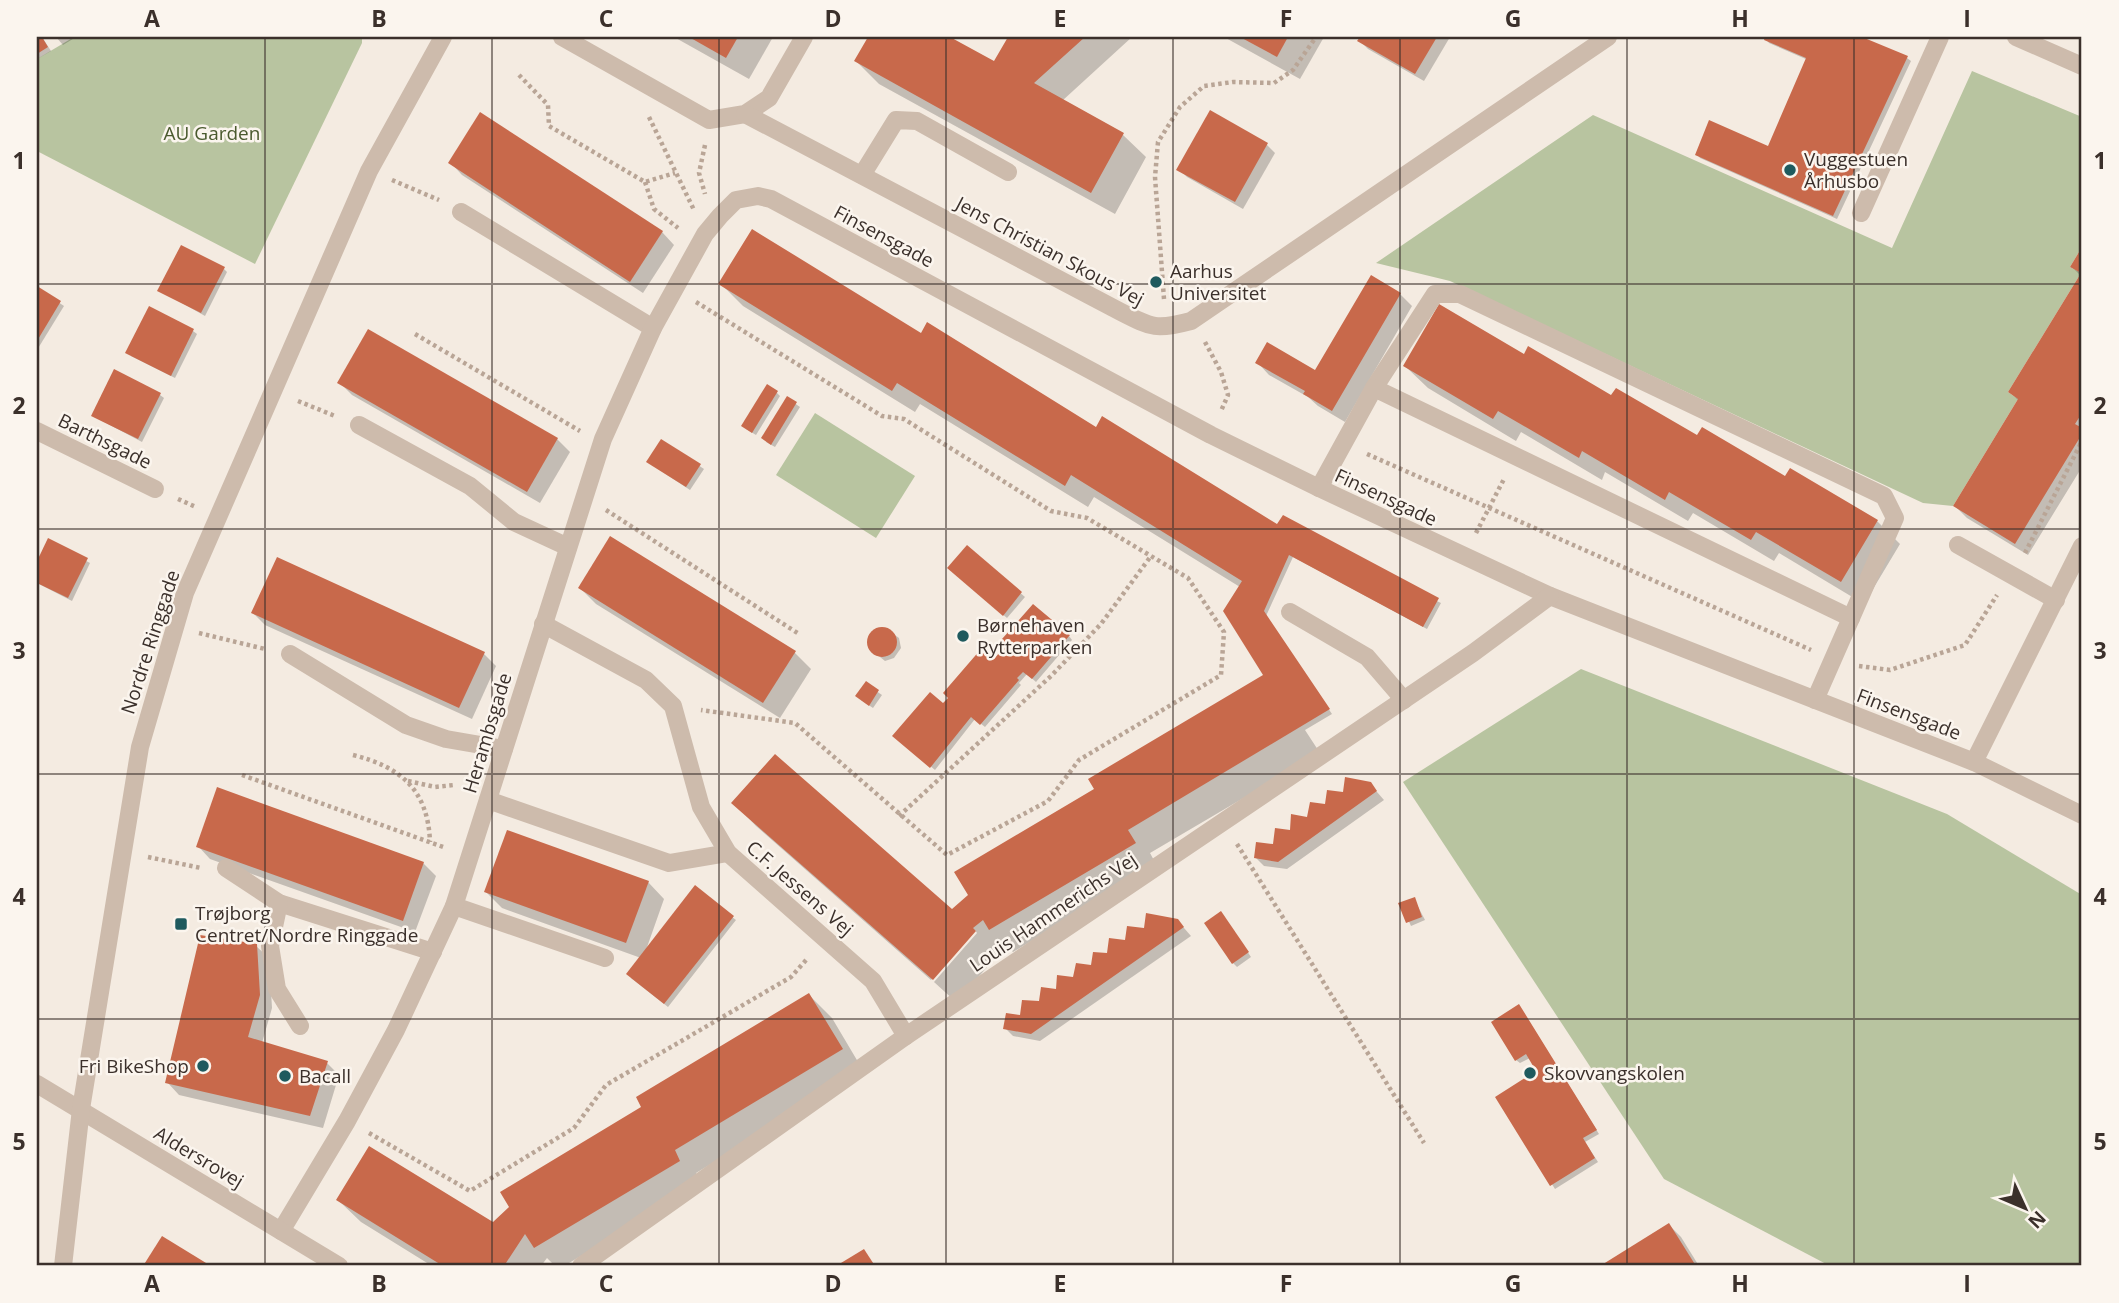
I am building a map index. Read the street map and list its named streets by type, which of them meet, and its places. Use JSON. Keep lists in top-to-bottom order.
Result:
{
  "streets": {
    "street": [
      "Finsensgade",
      "Jens Christian Skous Vej",
      "Barthsgade",
      "Nordre Ringgade",
      "Herambsgade",
      "C.F. Jessens Vej",
      "Louis Hammerichs Vej",
      "Aldersrovej"
    ]
  },
  "crossings": [
    ["Finsensgade", "Herambsgade"],
    ["Finsensgade", "Louis Hammerichs Vej"],
    ["Nordre Ringgade", "Aldersrovej"],
    ["Herambsgade", "Aldersrovej"],
    ["C.F. Jessens Vej", "Louis Hammerichs Vej"]
  ],
  "parks": ["AU Garden"],
  "places": {
    "other": [
      "Vuggestuen Århusbo",
      "Aarhus Universitet",
      "Børnehaven Rytterparken",
      "Fri BikeShop",
      "Skovvangskolen",
      "Bacall"
    ],
    "transit": ["Trøjborg Centret/Nordre Ringgade"]
  },
  "north": "bottom right",
  "grid": {
    "columns": [
      "A",
      "B",
      "C",
      "D",
      "E",
      "F",
      "G",
      "H",
      "I"
    ],
    "rows": [
      "1",
      "2",
      "3",
      "4",
      "5"
    ]
  }
}
